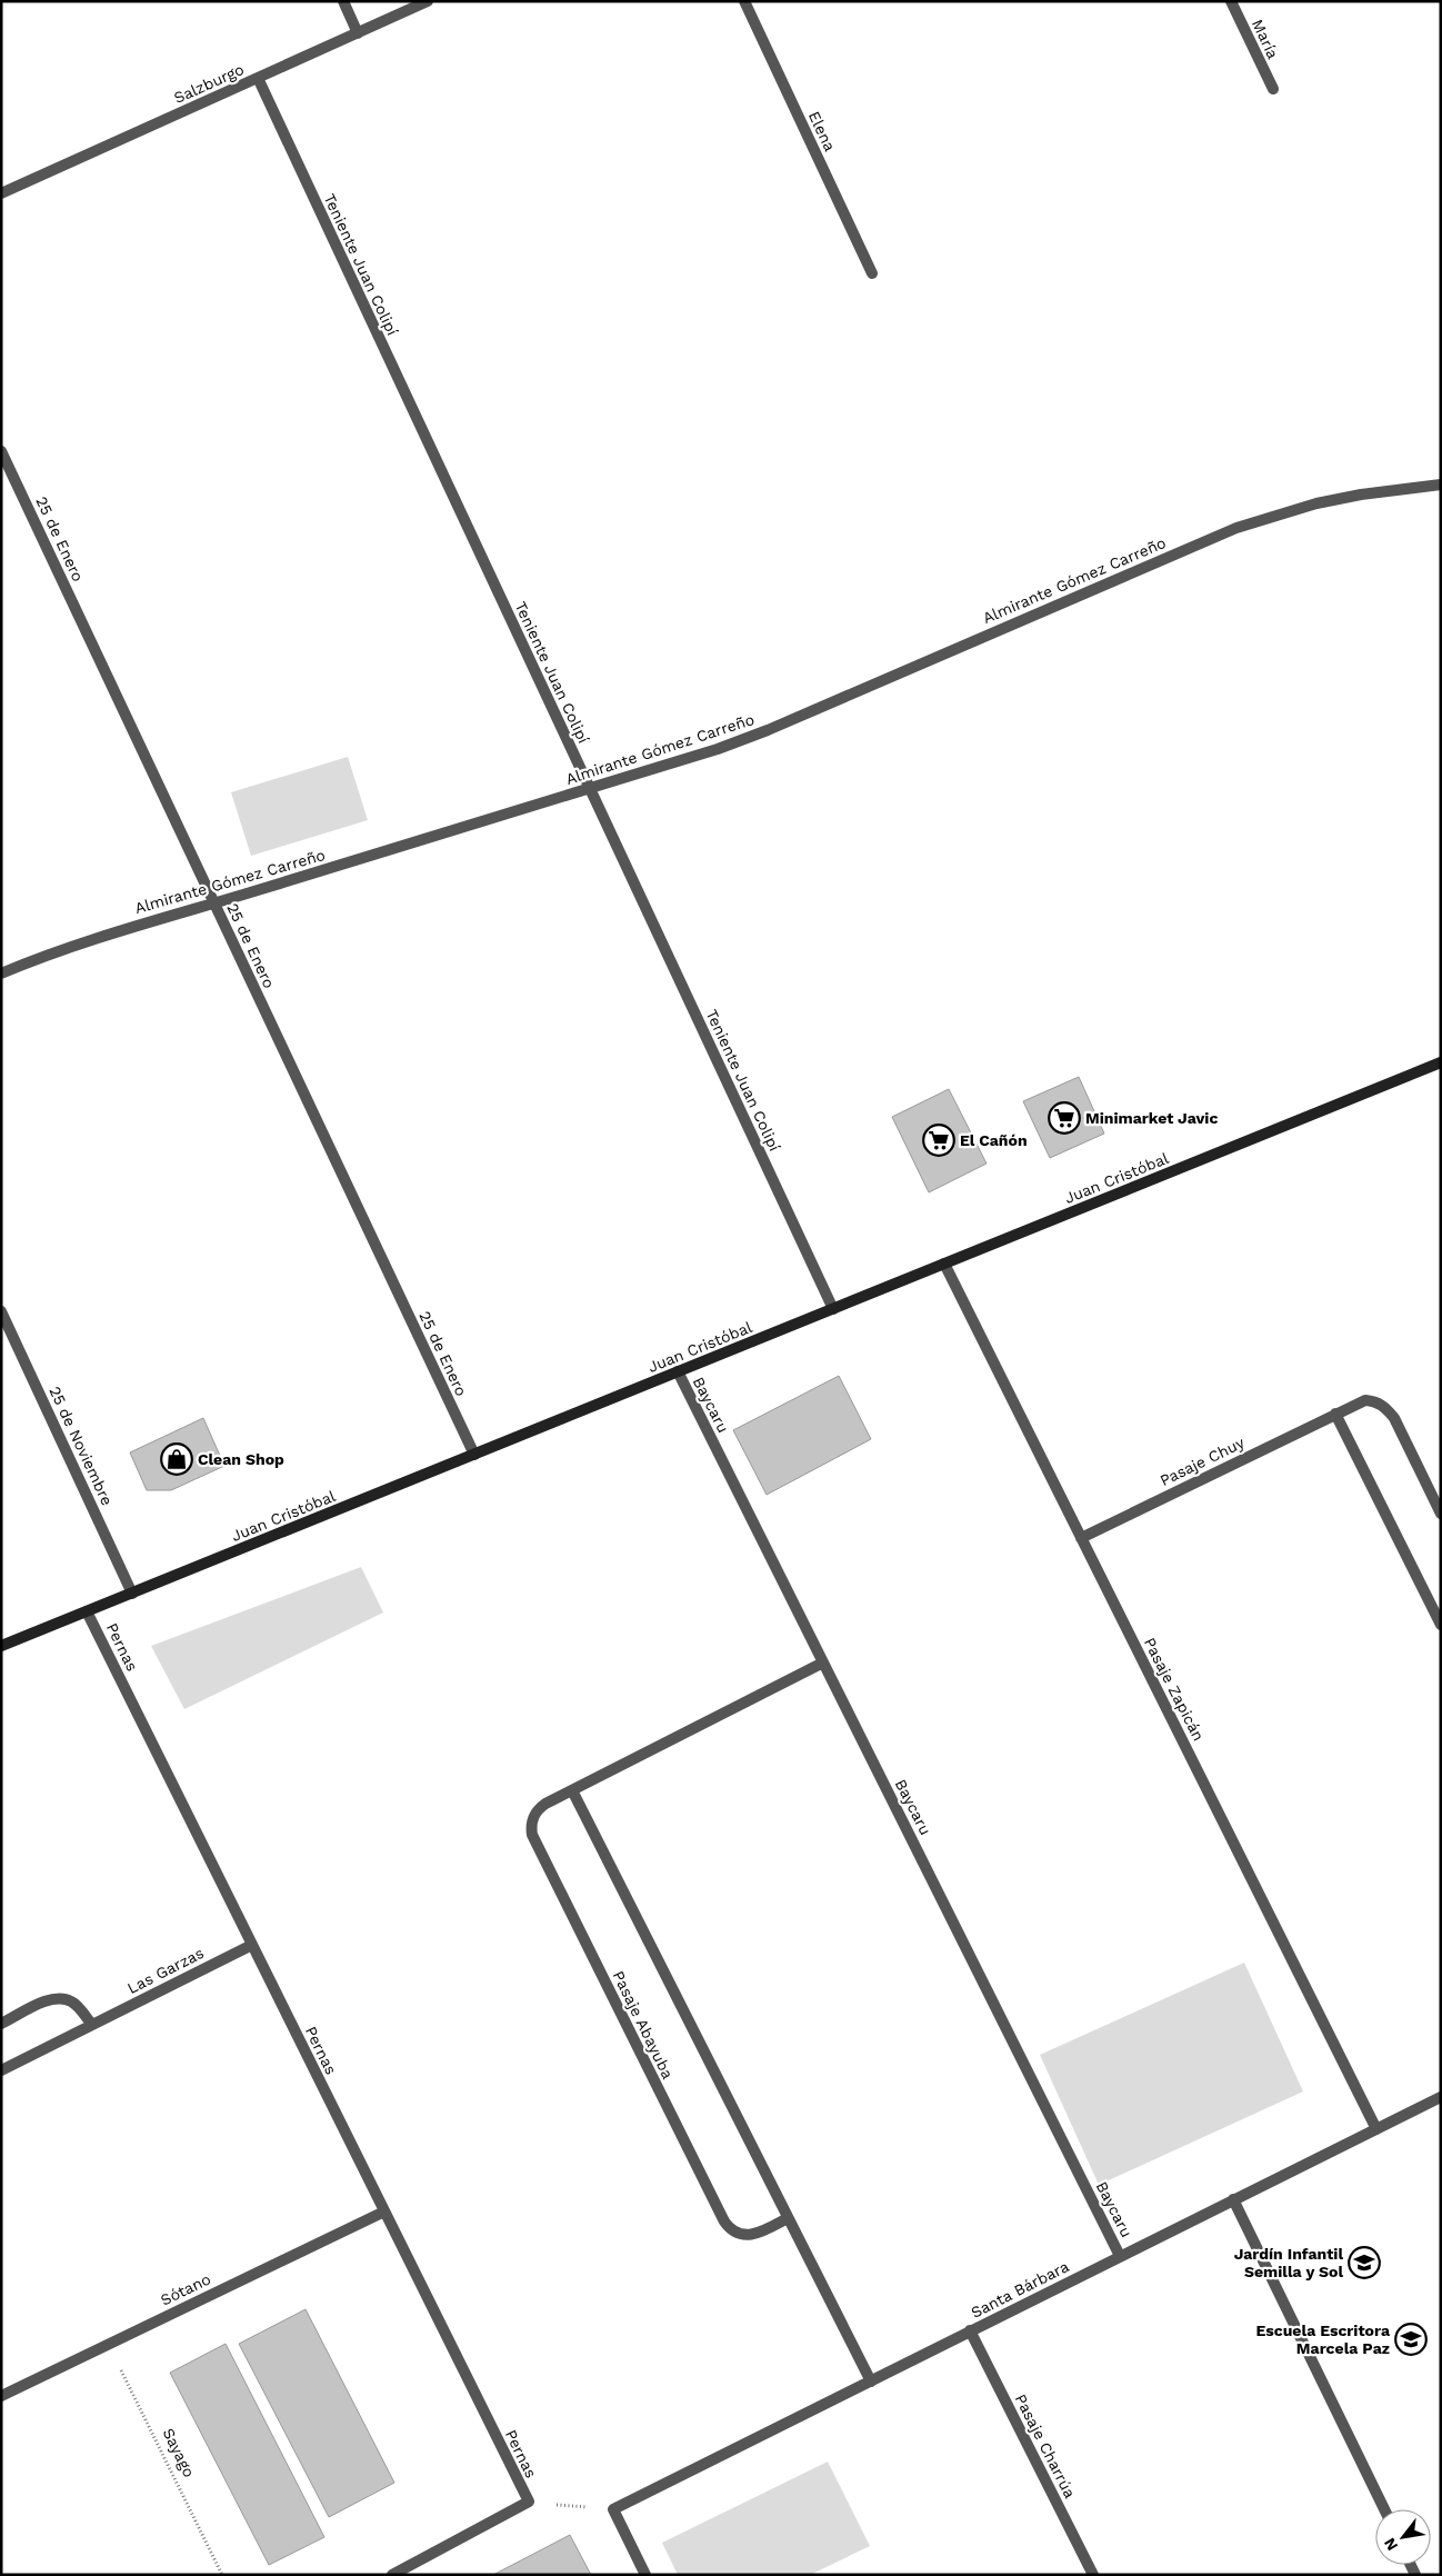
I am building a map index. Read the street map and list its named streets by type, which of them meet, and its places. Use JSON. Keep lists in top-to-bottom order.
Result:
{
  "streets": {
    "street": [
      "María",
      "Salzburgo",
      "Elena",
      "Teniente Juan Colipí",
      "25 de Enero",
      "Almirante Gómez Carreño",
      "Juan Cristóbal",
      "Baycaru",
      "25 de Noviembre",
      "Pasaje Chuy",
      "Pernas",
      "Pasaje Zapicán",
      "Las Garzas",
      "Pasaje Abayuba",
      "Sótano",
      "Santa Bárbara",
      "Pasaje Charrúa"
    ],
    "path": ["Sayago"]
  },
  "crossings": [
    ["Salzburgo", "Teniente Juan Colipí"],
    ["Teniente Juan Colipí", "Almirante Gómez Carreño"],
    ["Teniente Juan Colipí", "Juan Cristóbal"],
    ["25 de Enero", "Almirante Gómez Carreño"],
    ["25 de Enero", "Juan Cristóbal"],
    ["Juan Cristóbal", "Baycaru"],
    ["Juan Cristóbal", "25 de Noviembre"],
    ["Juan Cristóbal", "Pernas"],
    ["Juan Cristóbal", "Pasaje Zapicán"],
    ["Baycaru", "Pasaje Abayuba"],
    ["Baycaru", "Santa Bárbara"],
    ["Pasaje Chuy", "Pasaje Zapicán"],
    ["Pernas", "Las Garzas"],
    ["Pernas", "Sótano"],
    ["Pasaje Zapicán", "Santa Bárbara"],
    ["Sótano", "Sayago"],
    ["Santa Bárbara", "Pasaje Charrúa"]
  ],
  "places": {
    "supermarket": ["Minimarket Javic", "El Cañón"],
    "shop": ["Clean Shop"],
    "school or university": ["Jardín Infantil Semilla y Sol", "Escuela Escritora Marcela Paz"]
  },
  "north": "bottom left"
}
